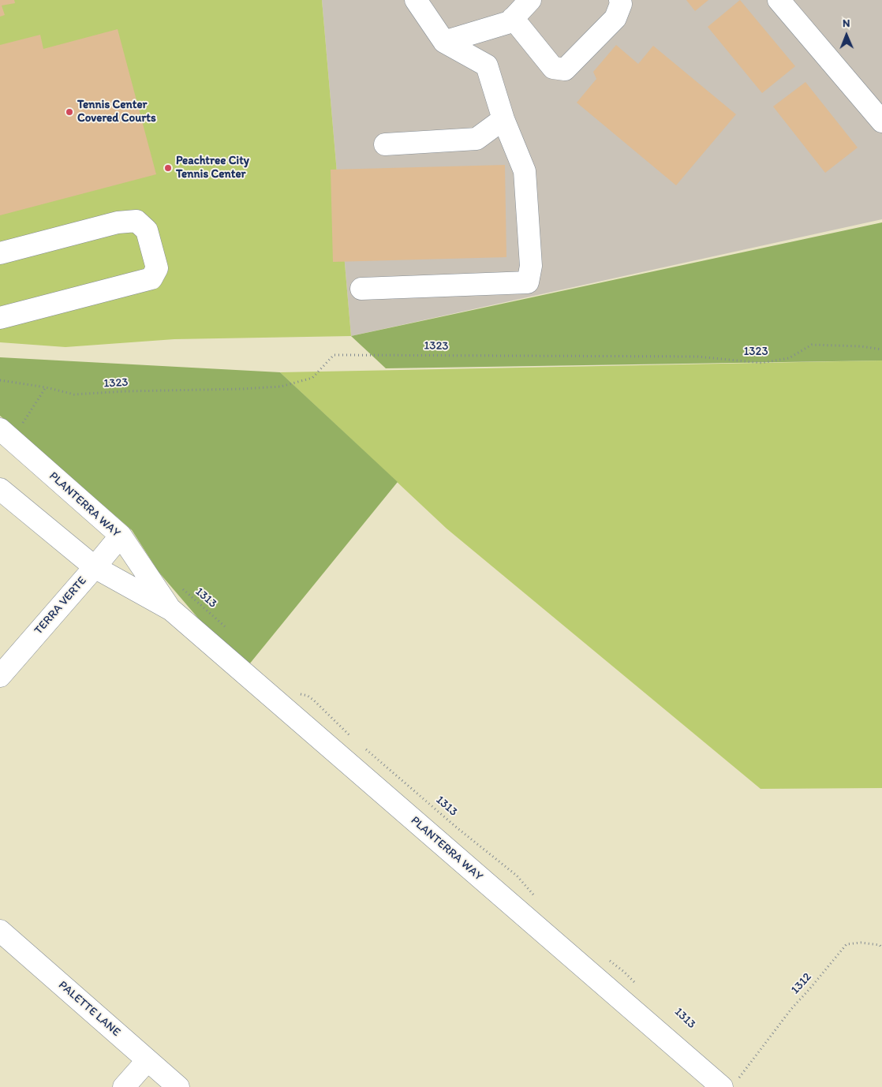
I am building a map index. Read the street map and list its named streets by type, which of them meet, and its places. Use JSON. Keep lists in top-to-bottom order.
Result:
{
  "streets": {
    "street": ["PLANTERRA WAY", "TERRA VERTE", "PALETTE LANE"],
    "path": ["1323", "1313", "1312"]
  },
  "crossings": [
    ["PLANTERRA WAY", "TERRA VERTE"],
    ["PLANTERRA WAY", "1312"]
  ],
  "places": ["Tennis Center Covered Courts", "Peachtree City Tennis Center"],
  "north": "top"
}
